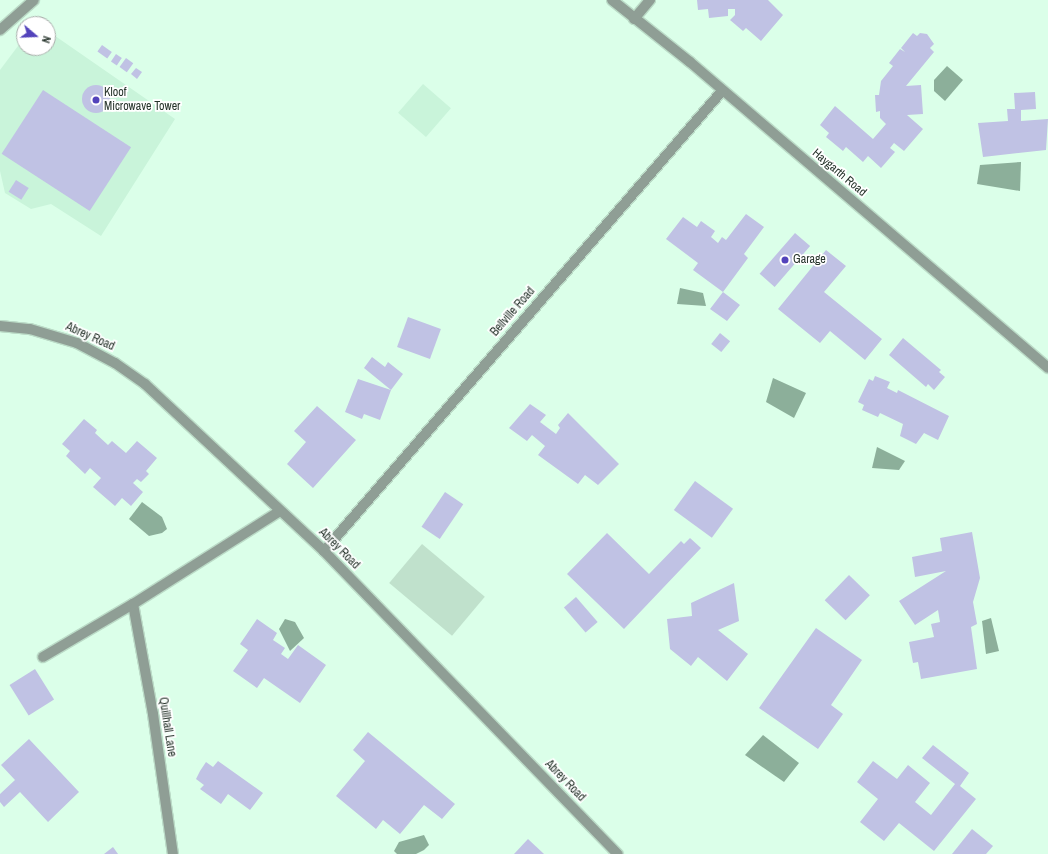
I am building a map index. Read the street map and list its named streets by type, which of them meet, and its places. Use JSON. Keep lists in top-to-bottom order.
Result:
{
  "streets": {
    "street": [
      "Haygarth Road",
      "Bellville Road",
      "Abrey Road",
      "Quillhall Lane"
    ]
  },
  "crossings": [
    ["Haygarth Road", "Bellville Road"],
    ["Bellville Road", "Abrey Road"]
  ],
  "places": ["Kloof Microwave Tower", "Garage"],
  "north": "right"
}
